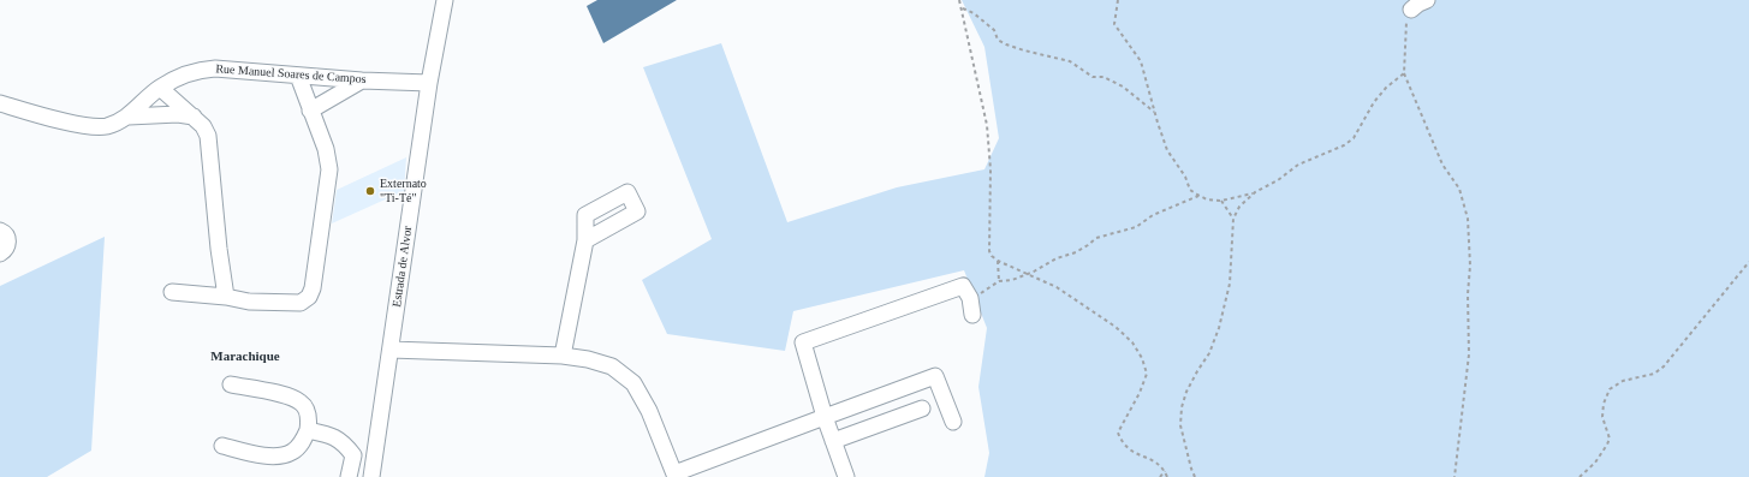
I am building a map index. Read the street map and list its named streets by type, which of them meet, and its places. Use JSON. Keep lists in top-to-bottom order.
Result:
{
  "streets": {
    "street": ["Rue Manuel Soares de Campos", "Estrada de Alvor"]
  },
  "crossings": [
    ["Rue Manuel Soares de Campos", "Estrada de Alvor"]
  ],
  "districts": ["Marachique"],
  "places": ["Externato \"Ti-Té\""]
}
